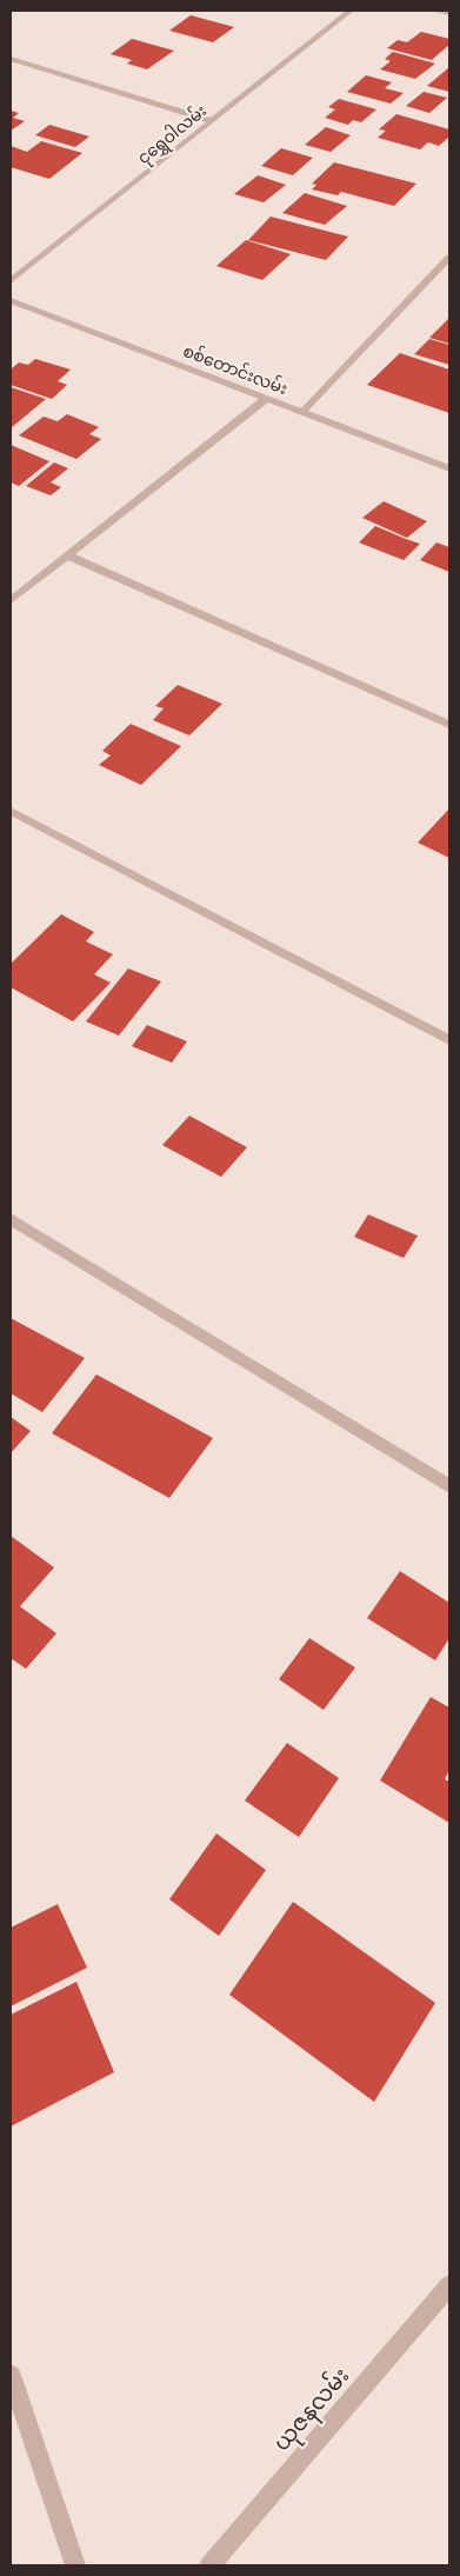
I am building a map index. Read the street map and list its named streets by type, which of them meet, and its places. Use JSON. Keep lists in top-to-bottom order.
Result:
{
  "streets": {
    "street": ["ငုရွှေဝါလမ်း", "စစ်တောင်းလမ်း", "ယုဇနလမ်း"]
  }
}
